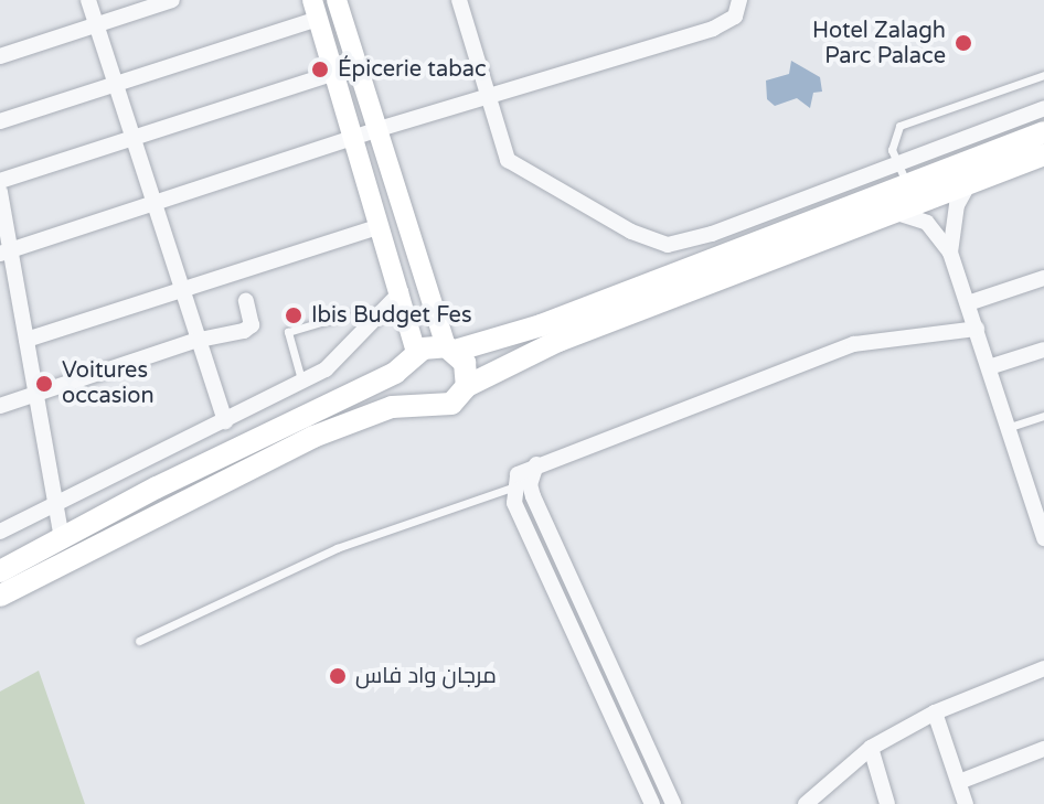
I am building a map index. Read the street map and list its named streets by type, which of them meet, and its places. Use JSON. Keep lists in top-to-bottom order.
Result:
{
  "places": [
    "Hotel Zalagh Parc Palace",
    "Épicerie tabac",
    "Ibis Budget Fes",
    "Voitures occasion",
    "مرجان واد فاس"
  ]
}
